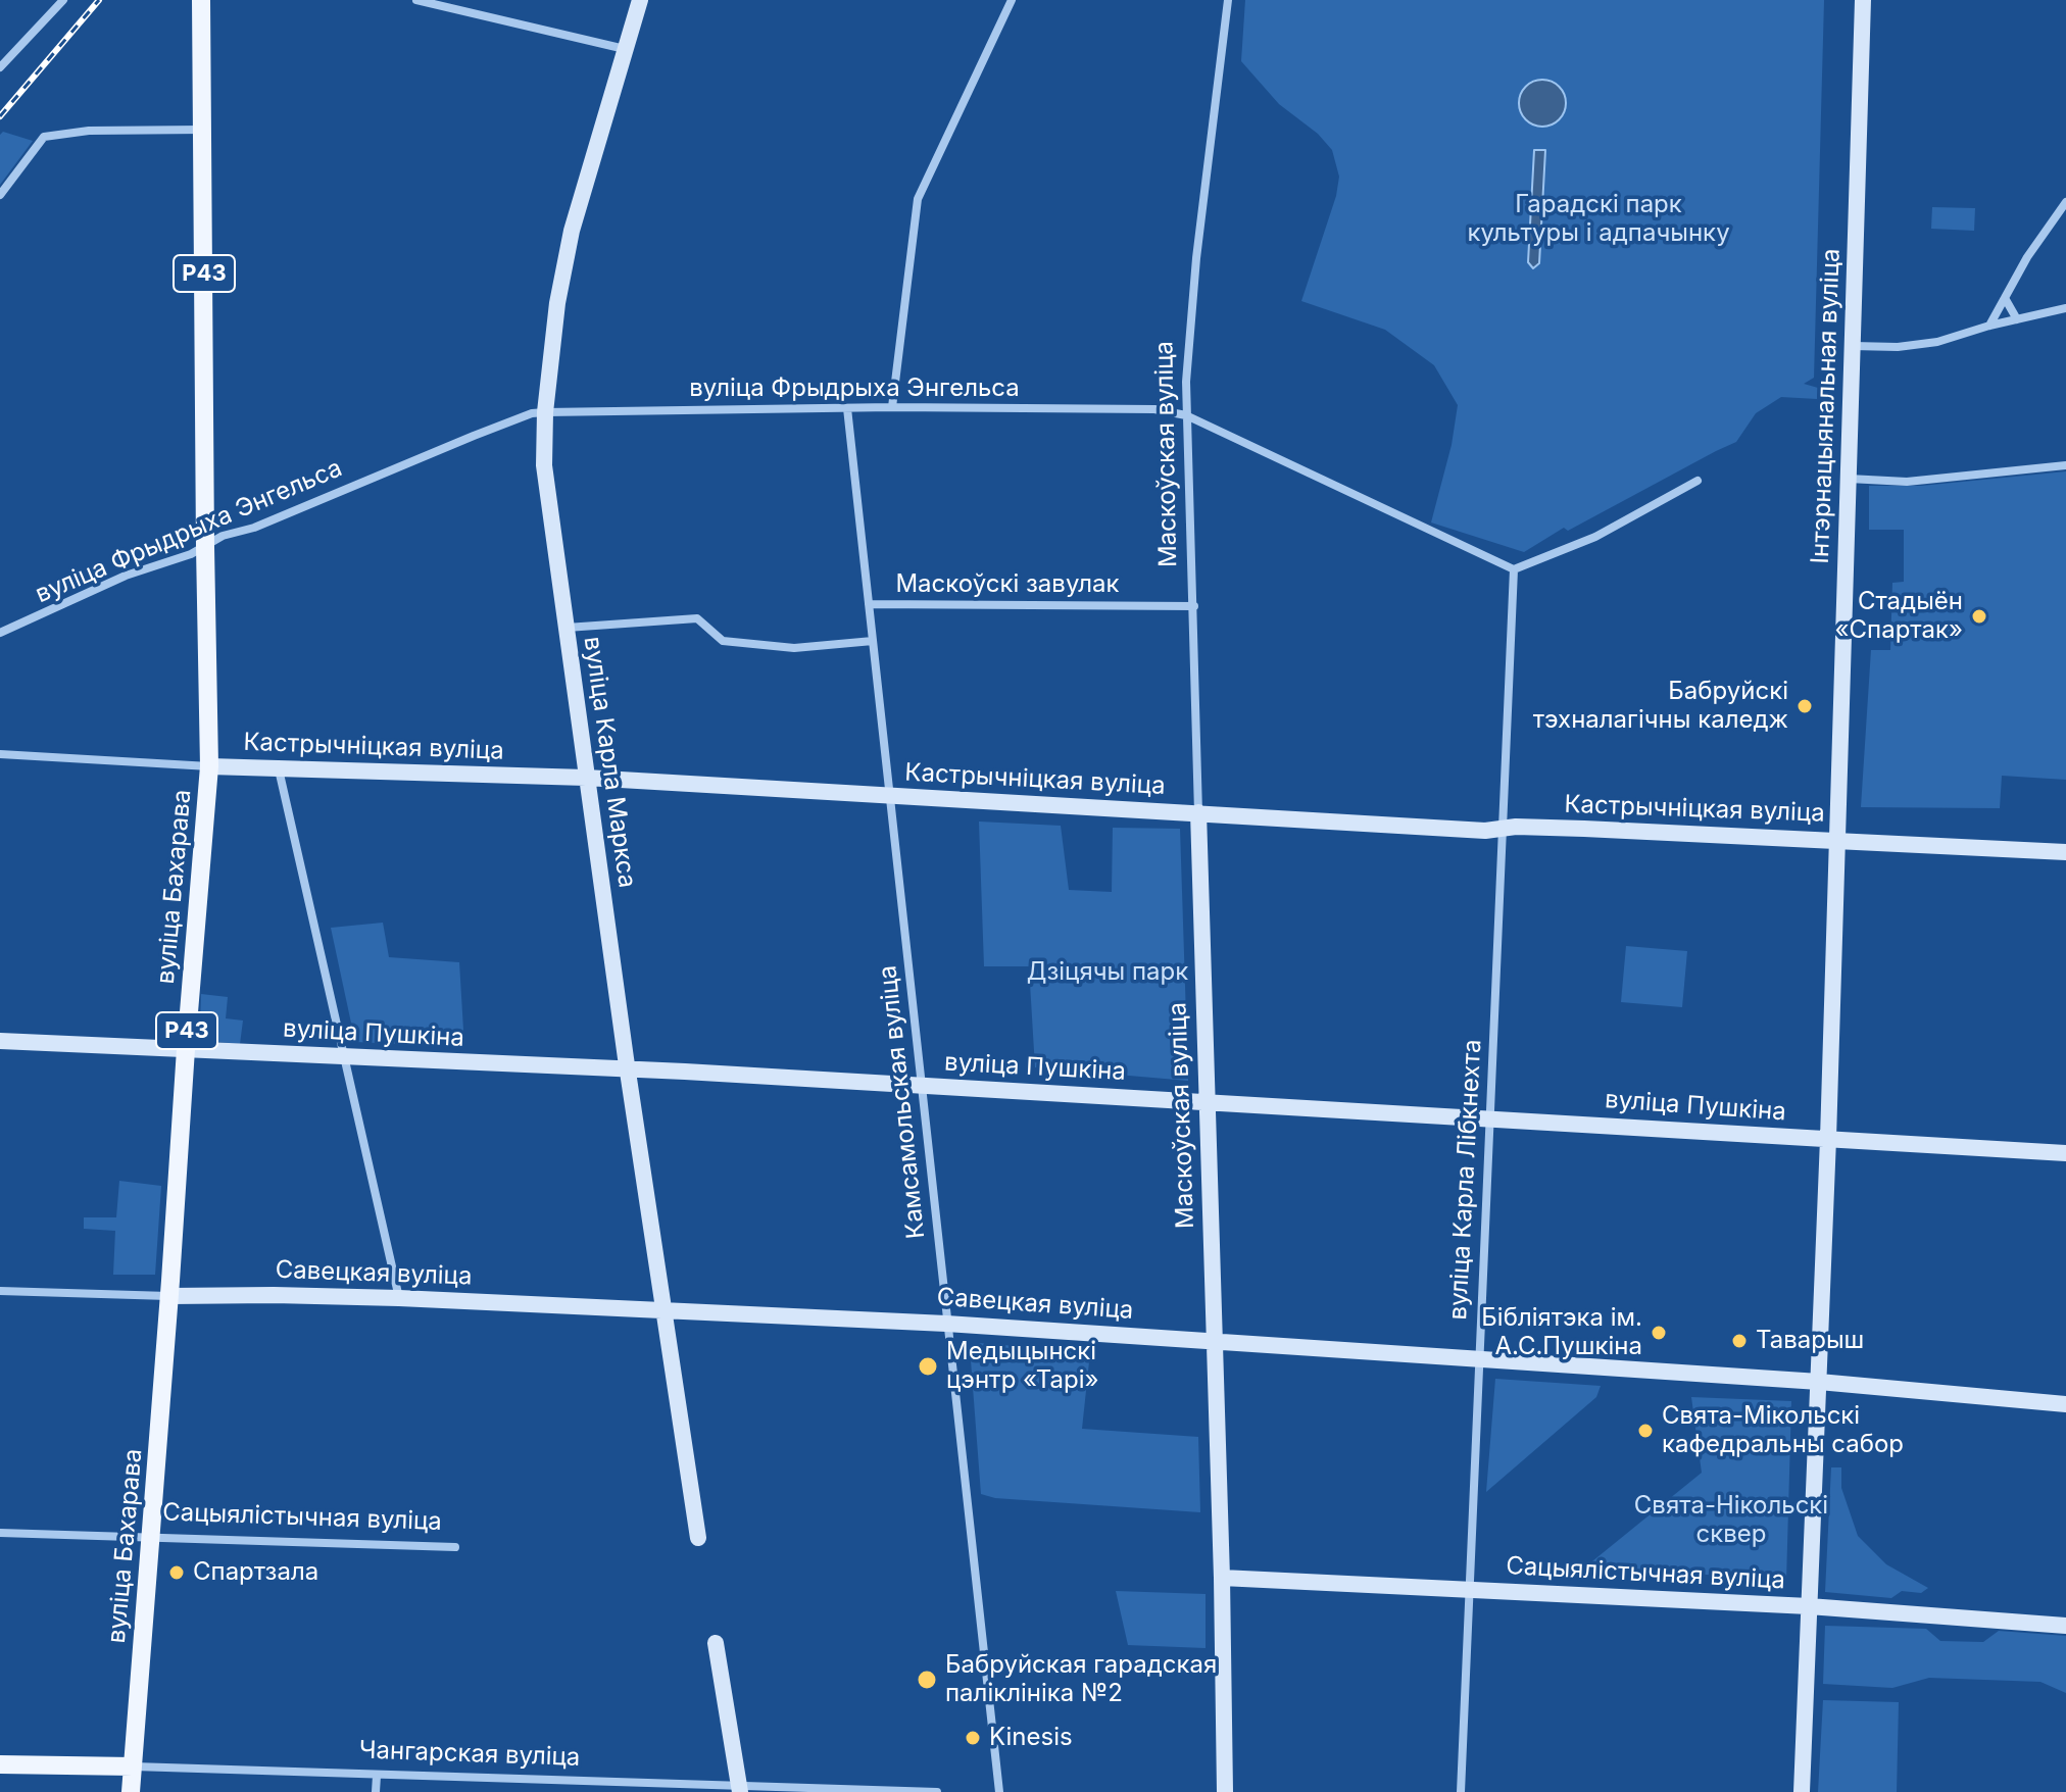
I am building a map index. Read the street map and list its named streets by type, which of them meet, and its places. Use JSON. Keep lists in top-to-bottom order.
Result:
{
  "streets": {
    "main road": [
      "Р43",
      "Інтэрнацыянальная вуліца",
      "Маскоўская вуліца",
      "Кастрычніцкая вуліца",
      "вуліца Карла Маркса",
      "вуліца Бахарава",
      "вуліца Пушкіна",
      "Савецкая вуліца",
      "Сацыялістычная вуліца",
      "Чангарская вуліца"
    ],
    "street": [
      "вуліца Фрыдрыха Энгельса",
      "Маскоўскі завулак",
      "Камсамольская вуліца",
      "вуліца Карла Лібкнехта"
    ]
  },
  "crossings": [
    ["вуліца Фрыдрыха Энгельса", "Маскоўская вуліца"],
    ["вуліца Фрыдрыха Энгельса", "вуліца Карла Маркса"],
    ["вуліца Фрыдрыха Энгельса", "вуліца Бахарава"],
    ["вуліца Фрыдрыха Энгельса", "Камсамольская вуліца"],
    ["вуліца Фрыдрыха Энгельса", "вуліца Карла Лібкнехта"],
    ["Інтэрнацыянальная вуліца", "Кастрычніцкая вуліца"],
    ["Інтэрнацыянальная вуліца", "вуліца Пушкіна"],
    ["Інтэрнацыянальная вуліца", "Савецкая вуліца"],
    ["Інтэрнацыянальная вуліца", "Сацыялістычная вуліца"],
    ["Маскоўская вуліца", "Маскоўскі завулак"],
    ["Маскоўская вуліца", "Кастрычніцкая вуліца"],
    ["Маскоўская вуліца", "вуліца Пушкіна"],
    ["Маскоўская вуліца", "Савецкая вуліца"],
    ["Маскоўская вуліца", "Сацыялістычная вуліца"],
    ["Маскоўскі завулак", "Камсамольская вуліца"],
    ["Кастрычніцкая вуліца", "вуліца Карла Маркса"],
    ["Кастрычніцкая вуліца", "вуліца Бахарава"],
    ["Кастрычніцкая вуліца", "Камсамольская вуліца"],
    ["Кастрычніцкая вуліца", "вуліца Карла Лібкнехта"],
    ["вуліца Карла Маркса", "вуліца Пушкіна"],
    ["вуліца Карла Маркса", "Савецкая вуліца"],
    ["вуліца Бахарава", "вуліца Пушкіна"],
    ["вуліца Бахарава", "Савецкая вуліца"],
    ["вуліца Бахарава", "Сацыялістычная вуліца"],
    ["вуліца Бахарава", "Чангарская вуліца"],
    ["вуліца Пушкіна", "Камсамольская вуліца"],
    ["вуліца Пушкіна", "вуліца Карла Лібкнехта"],
    ["Камсамольская вуліца", "Савецкая вуліца"],
    ["вуліца Карла Лібкнехта", "Савецкая вуліца"],
    ["вуліца Карла Лібкнехта", "Сацыялістычная вуліца"]
  ],
  "parks": ["Гарадскі парк культуры і адпачынку", "Дзіцячы парк", "Свята-Нікольскі сквер"],
  "places": [
    "Стадыён «Спартак»",
    "Бабруйскі тэхналагічны каледж",
    "Бібліятэка ім. А.С.Пушкіна",
    "Таварыш",
    "Медыцынскі цэнтр «Тарі»",
    "Свята-Мікольскі кафедральны сабор",
    "Спартзала",
    "Бабруйская гарадская паліклініка №2",
    "Kinesis"
  ]
}
